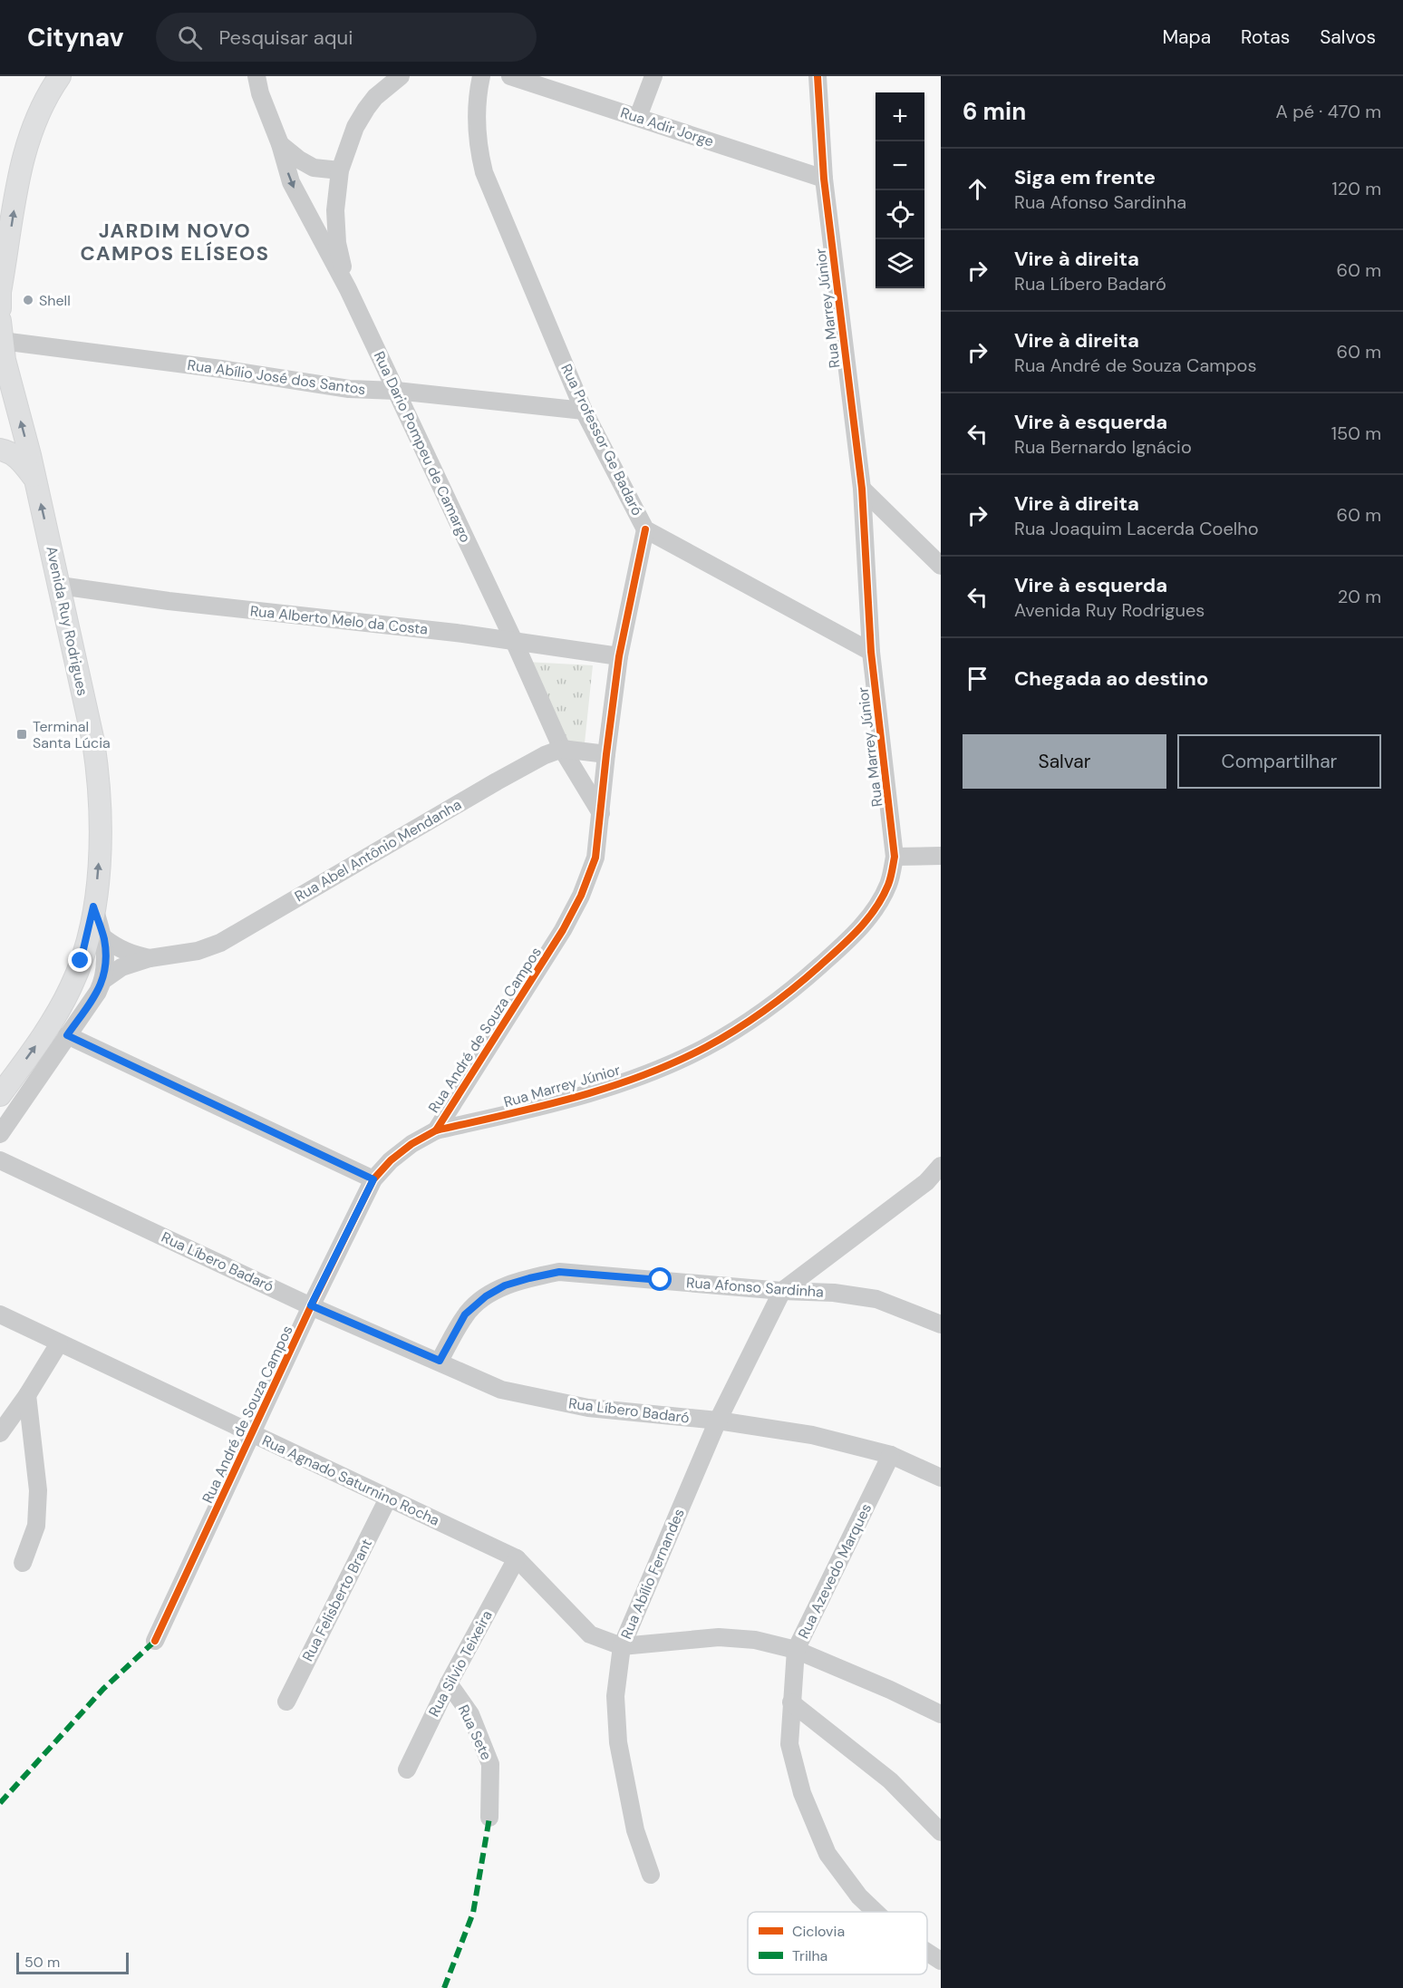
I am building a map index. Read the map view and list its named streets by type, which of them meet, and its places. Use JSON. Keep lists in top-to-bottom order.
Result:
{
  "streets": {
    "main road": ["Avenida Ruy Rodrigues"],
    "street": [
      "Rua Adir Jorge",
      "Rua Marrey Júnior",
      "Rua Abílio José dos Santos",
      "Rua Professor Ge Badaró",
      "Rua Dario Pompeu de Camargo",
      "Rua Alberto Melo da Costa",
      "Rua Abel Antônio Mendanha",
      "Rua André de Souza Campos",
      "Rua Líbero Badaró",
      "Rua Afonso Sardinha",
      "Rua Agnado Saturnino Rocha",
      "Rua Azevedo Marques",
      "Rua Abílio Fernandes",
      "Rua Felisberto Brant",
      "Rua Silvio Teixeira",
      "Rua Sete"
    ]
  },
  "crossings": [
    ["Rua Adir Jorge", "Rua Marrey Júnior"],
    ["Rua Marrey Júnior", "Rua Professor Ge Badaró"],
    ["Rua Marrey Júnior", "Rua André de Souza Campos"],
    ["Rua Abílio José dos Santos", "Rua Professor Ge Badaró"],
    ["Rua Abílio José dos Santos", "Rua Dario Pompeu de Camargo"],
    ["Rua Abílio José dos Santos", "Avenida Ruy Rodrigues"],
    ["Rua Professor Ge Badaró", "Rua André de Souza Campos"],
    ["Rua Dario Pompeu de Camargo", "Rua Alberto Melo da Costa"],
    ["Rua Dario Pompeu de Camargo", "Rua Abel Antônio Mendanha"],
    ["Rua Dario Pompeu de Camargo", "Rua André de Souza Campos"],
    ["Rua Alberto Melo da Costa", "Avenida Ruy Rodrigues"],
    ["Rua Alberto Melo da Costa", "Rua André de Souza Campos"],
    ["Rua Abel Antônio Mendanha", "Rua André de Souza Campos"],
    ["Rua André de Souza Campos", "Rua Líbero Badaró"],
    ["Rua André de Souza Campos", "Rua Agnado Saturnino Rocha"],
    ["Rua Líbero Badaró", "Rua Afonso Sardinha"],
    ["Rua Líbero Badaró", "Rua Azevedo Marques"],
    ["Rua Líbero Badaró", "Rua Abílio Fernandes"],
    ["Rua Afonso Sardinha", "Rua Abílio Fernandes"],
    ["Rua Agnado Saturnino Rocha", "Rua Abílio Fernandes"],
    ["Rua Agnado Saturnino Rocha", "Rua Felisberto Brant"],
    ["Rua Agnado Saturnino Rocha", "Rua Silvio Teixeira"],
    ["Rua Silvio Teixeira", "Rua Sete"]
  ],
  "one_way": ["Avenida Ruy Rodrigues"],
  "districts": ["JARDIM NOVO CAMPOS ELÍSEOS"],
  "places": {
    "other": ["Shell"],
    "transit": ["Terminal Santa Lúcia"]
  },
  "legend": ["Ciclovia", "Trilha"],
  "scale_bar": "50 m",
  "page": {
    "header": "Citynav",
    "search": "Pesquisar aqui",
    "nav": ["Mapa", "Rotas", "Salvos"],
    "heading": ["6 min", "A pé · 470 m"],
    "map_buttons": ["+", "−"],
    "list": [
      ["Siga em frente", "Rua Afonso Sardinha", "120 m"],
      ["Vire à direita", "Rua Líbero Badaró", "60 m"],
      ["Vire à direita", "Rua André de Souza Campos", "60 m"],
      ["Vire à esquerda", "Rua Bernardo Ignácio", "150 m"],
      ["Vire à direita", "Rua Joaquim Lacerda Coelho", "60 m"],
      ["Vire à esquerda", "Avenida Ruy Rodrigues", "20 m"],
      "Chegada ao destino"
    ],
    "buttons": ["Salvar", "Compartilhar"],
    "scale": "50 m"
  }
}
